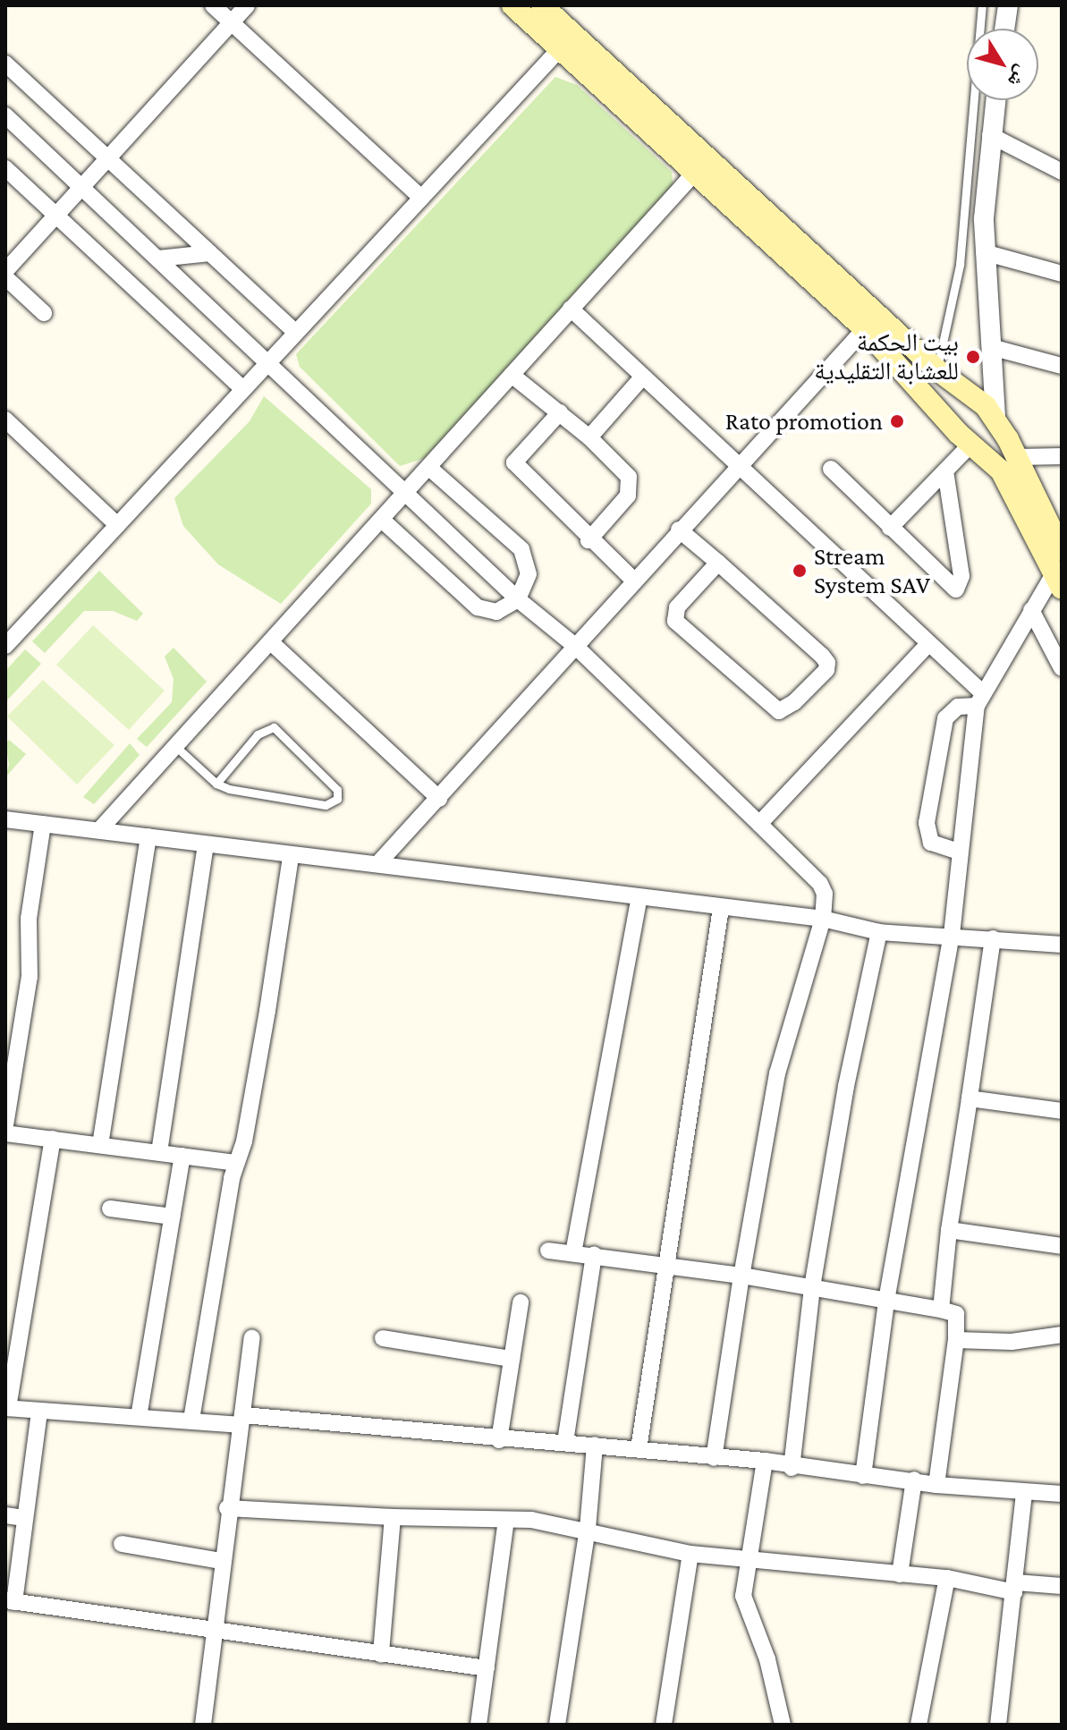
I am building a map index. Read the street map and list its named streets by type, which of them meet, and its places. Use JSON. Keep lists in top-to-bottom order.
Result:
{
  "places": ["بيت الحكمة للعشابة التقليدية", "Rato promotion", "Stream System SAV"],
  "north": "bottom right"
}
